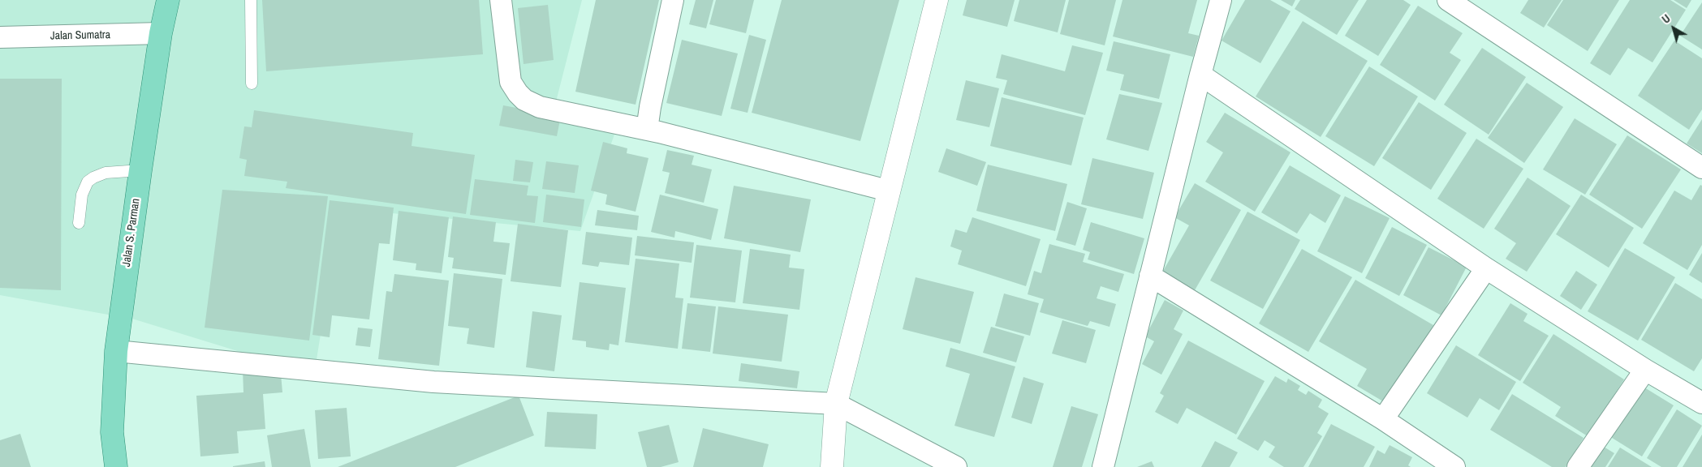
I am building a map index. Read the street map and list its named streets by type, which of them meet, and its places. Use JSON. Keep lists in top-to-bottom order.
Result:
{
  "streets": {
    "main road": ["Jalan S. Parman"],
    "street": ["Jalan Sumatra"]
  },
  "crossings": [
    ["Jalan Sumatra", "Jalan S. Parman"]
  ],
  "north": "top left"
}
